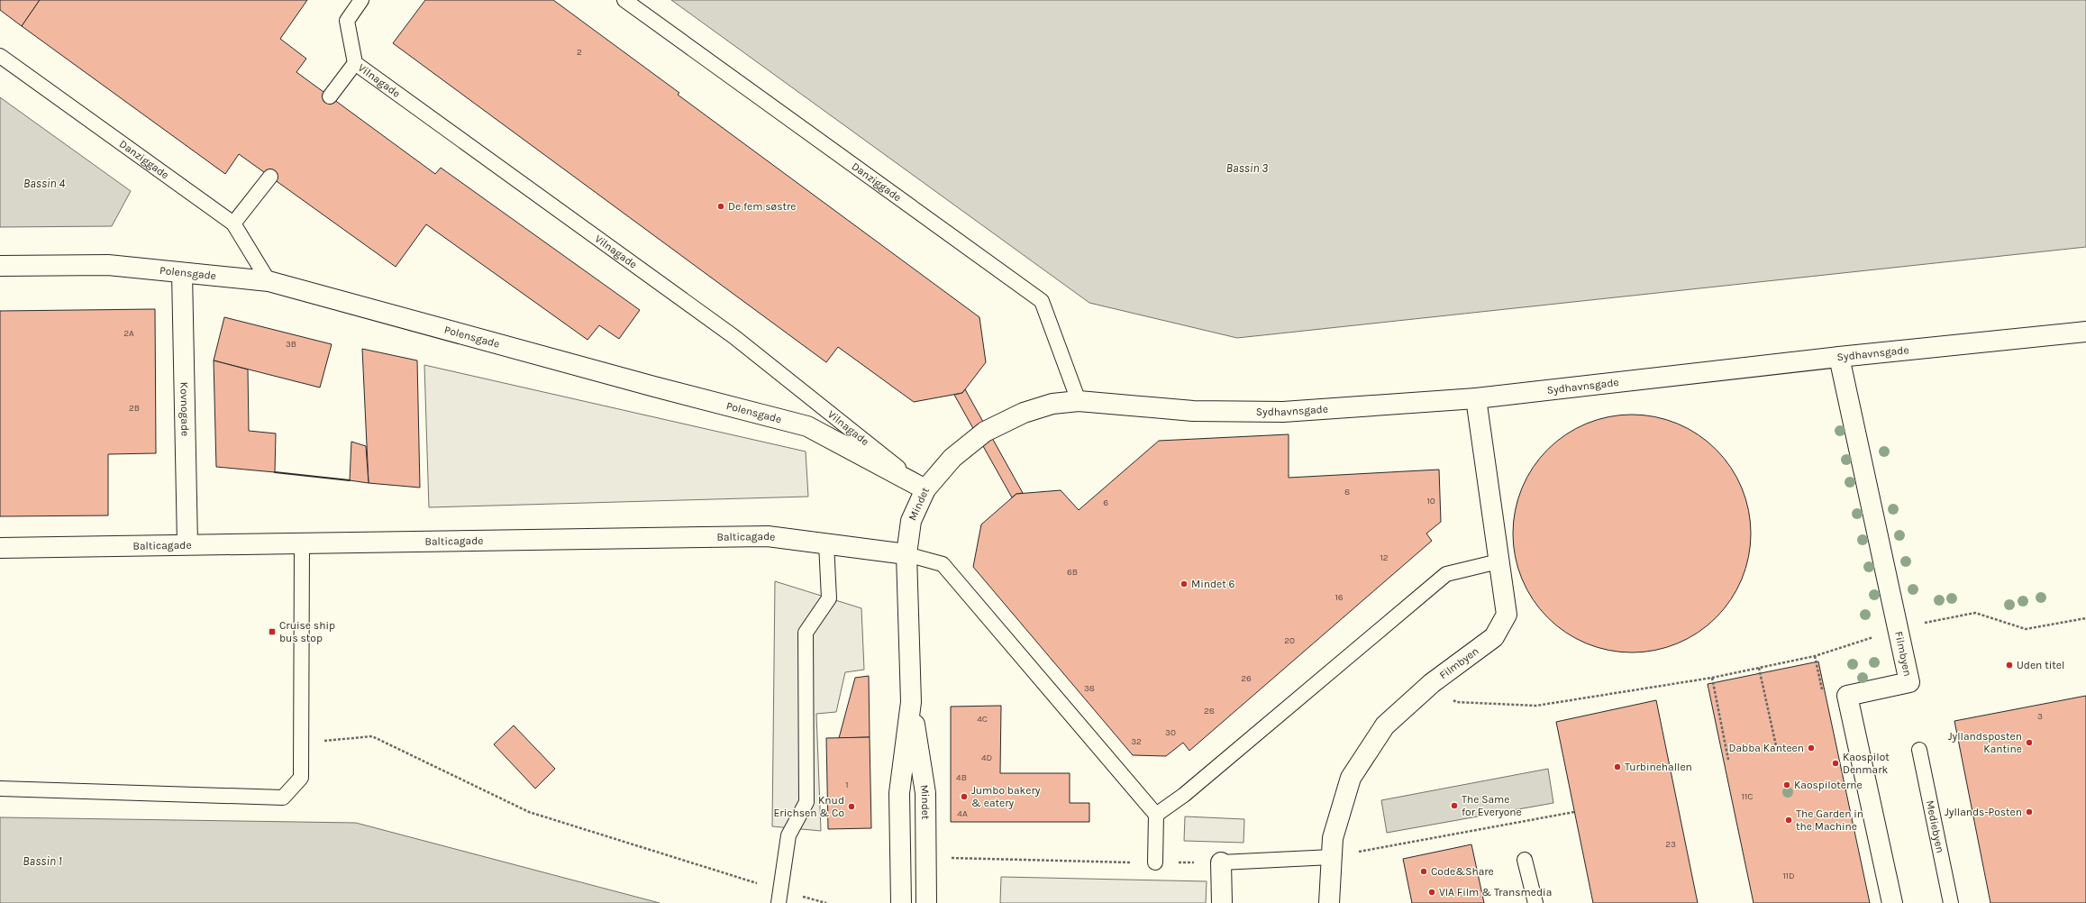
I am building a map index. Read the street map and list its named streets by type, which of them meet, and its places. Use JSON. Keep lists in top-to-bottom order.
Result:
{
  "streets": {
    "street": [
      "Polensgade",
      "Sydhavnsgade",
      "Kovnogade",
      "Mindet",
      "Balticagade",
      "Filmbyen"
    ],
    "lane": ["Vilnagade", "Danziggade", "Mediebyen"]
  },
  "crossings": [
    ["Vilnagade", "Polensgade"],
    ["Vilnagade", "Mindet"],
    ["Danziggade", "Polensgade"],
    ["Danziggade", "Sydhavnsgade"],
    ["Danziggade", "Mindet"],
    ["Polensgade", "Kovnogade"],
    ["Polensgade", "Mindet"],
    ["Sydhavnsgade", "Mindet"],
    ["Sydhavnsgade", "Filmbyen"],
    ["Kovnogade", "Balticagade"],
    ["Mindet", "Balticagade"]
  ],
  "water": ["Bassin 3", "Bassin 4", "Bassin 1"],
  "places": {
    "other": [
      "De fem søstre",
      "Mindet 6",
      "Uden titel",
      "Jyllandsposten Kantine",
      "Dabba Kanteen",
      "Kaospilot Denmark",
      "Turbinehallen",
      "Kaospiloterne",
      "Jumbo bakery & eatery",
      "The Same for Everyone",
      "Knud Erichsen & Co",
      "Jyllands-Posten",
      "The Garden in the Machine",
      "Code&Share",
      "VIA Film & Transmedia"
    ],
    "transit": ["Cruise ship bus stop"]
  },
  "house_numbers": [
    "2",
    "2A",
    "3B",
    "2B",
    "8",
    "10",
    "6",
    "12",
    "6B",
    "16",
    "20",
    "26",
    "38",
    "28",
    "3",
    "4C",
    "30",
    "32",
    "4D",
    "4B",
    "1",
    "11C",
    "4A",
    "23",
    "11D"
  ]
}
